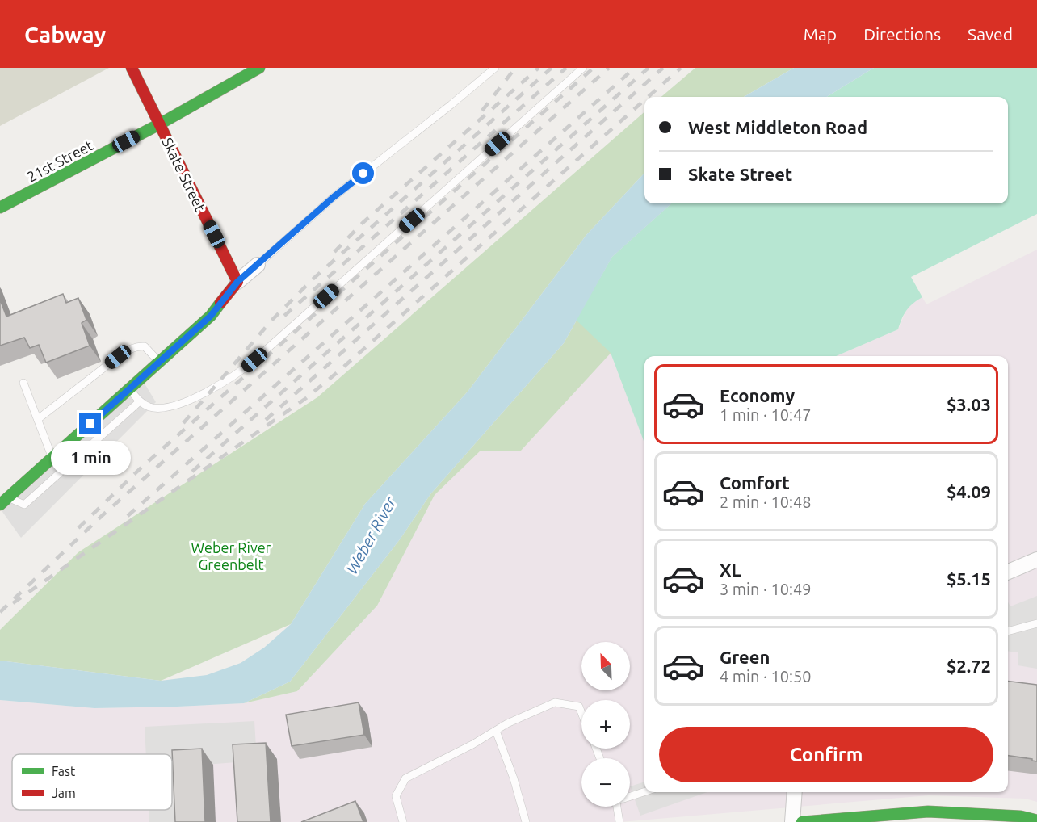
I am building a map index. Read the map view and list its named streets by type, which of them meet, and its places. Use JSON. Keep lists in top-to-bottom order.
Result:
{
  "streets": {
    "street": ["21st Street", "Skate Street"]
  },
  "crossings": [
    ["21st Street", "Skate Street"]
  ],
  "water": ["Weber River"],
  "parks": ["Weber River Greenbelt"],
  "legend": ["Fast", "Jam"],
  "north": "top left",
  "page": {
    "header": "Cabway",
    "nav": ["Map", "Directions", "Saved"],
    "banner": ["West Middleton Road", "Skate Street"],
    "list": [
      {
        "name": "Economy",
        "note": "1 min · 10:47",
        "value": "$3.03"
      },
      {
        "name": "Comfort",
        "note": "2 min · 10:48",
        "value": "$4.09"
      },
      {
        "name": "XL",
        "note": "3 min · 10:49",
        "value": "$5.15"
      },
      {
        "name": "Green",
        "note": "4 min · 10:50",
        "value": "$2.72"
      }
    ],
    "bubble": "1 min",
    "map_buttons": ["+", "−"],
    "buttons": "Confirm"
  }
}
